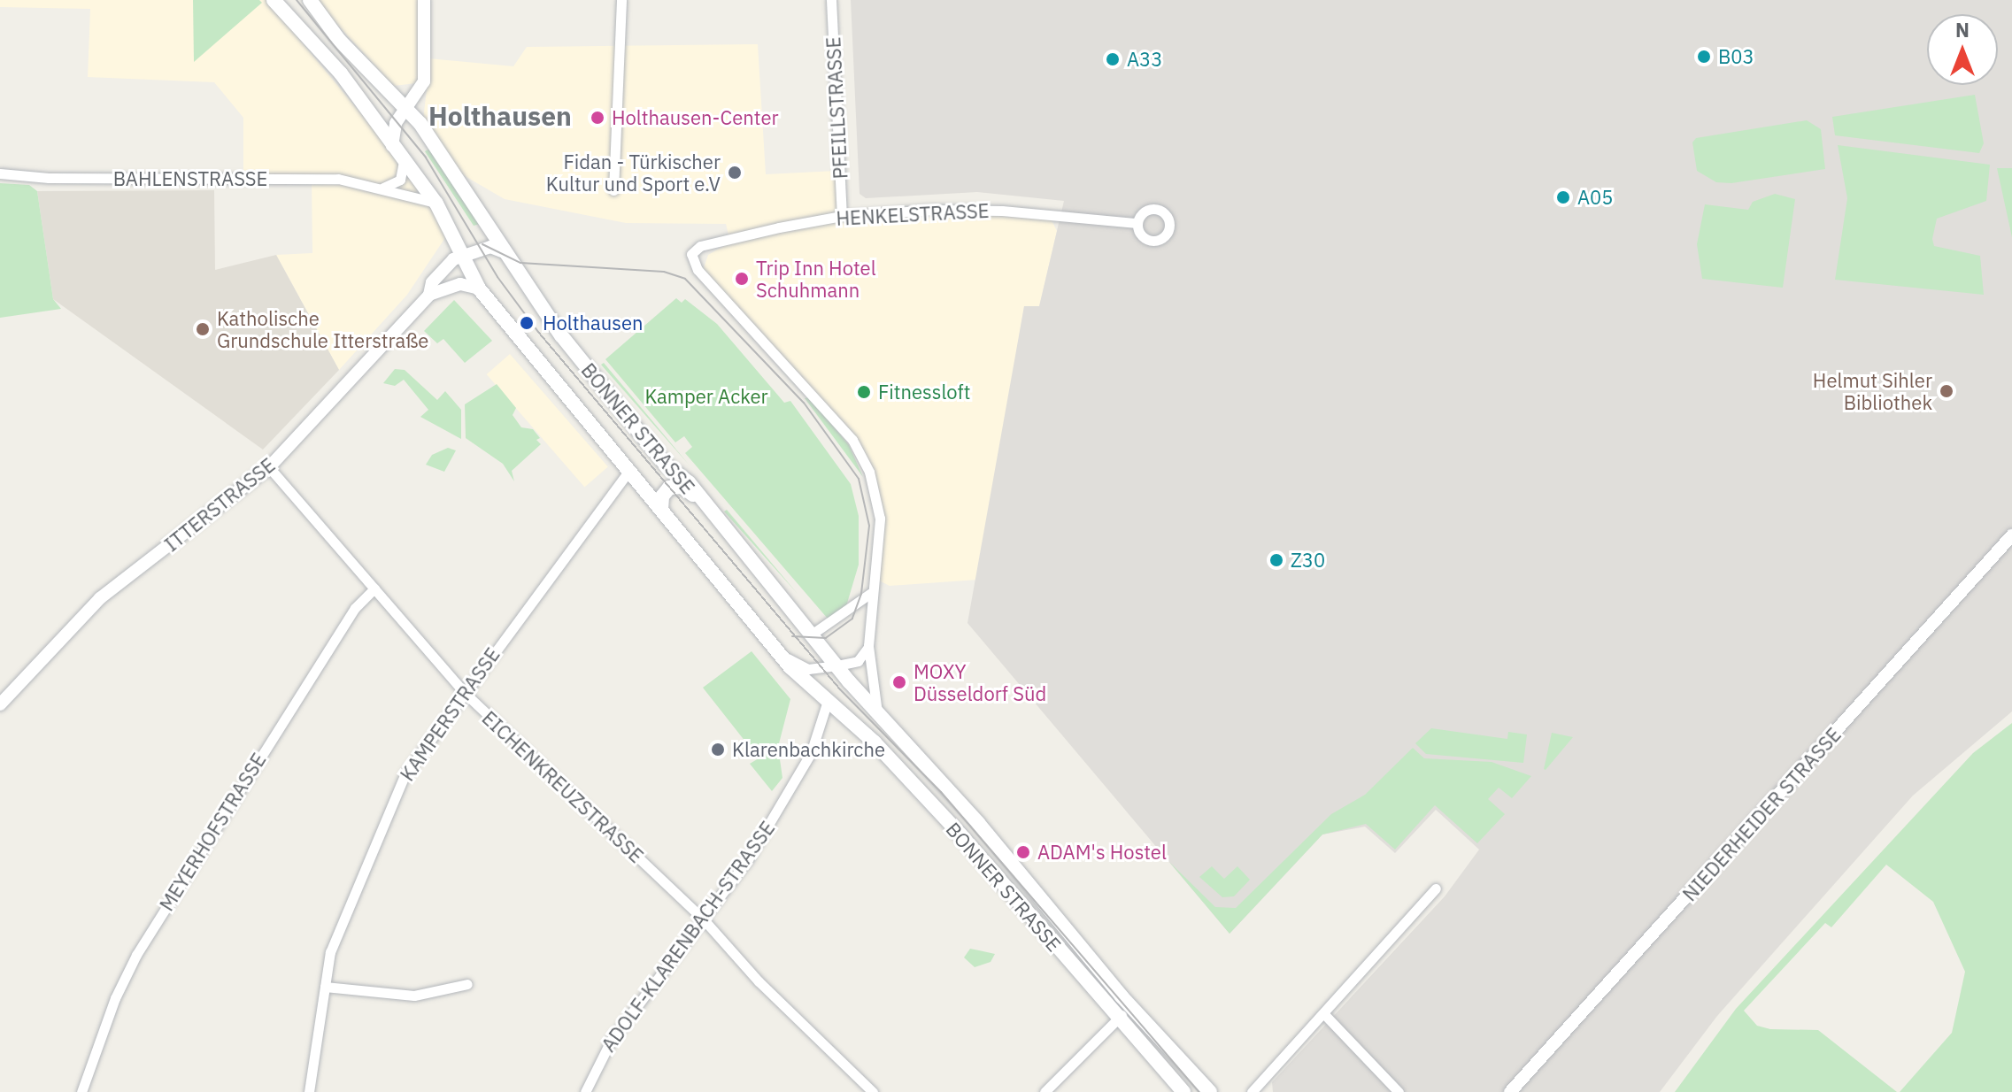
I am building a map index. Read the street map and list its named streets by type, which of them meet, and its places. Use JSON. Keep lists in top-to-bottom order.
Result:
{
  "streets": {
    "main road": ["BONNER STRASSE"],
    "street": [
      "PFEILLSTRASSE",
      "BAHLENSTRASSE",
      "HENKELSTRASSE",
      "ITTERSTRASSE",
      "KAMPERSTRASSE",
      "EICHENKREUZSTRASSE",
      "NIEDERHEIDER STRASSE",
      "MEYERHOFSTRASSE",
      "ADOLF-KLARENBACH-STRASSE"
    ]
  },
  "crossings": [
    ["PFEILLSTRASSE", "HENKELSTRASSE"],
    ["BAHLENSTRASSE", "BONNER STRASSE"],
    ["BONNER STRASSE", "ITTERSTRASSE"],
    ["BONNER STRASSE", "KAMPERSTRASSE"],
    ["BONNER STRASSE", "ADOLF-KLARENBACH-STRASSE"],
    ["ITTERSTRASSE", "EICHENKREUZSTRASSE"],
    ["KAMPERSTRASSE", "EICHENKREUZSTRASSE"],
    ["EICHENKREUZSTRASSE", "MEYERHOFSTRASSE"],
    ["EICHENKREUZSTRASSE", "ADOLF-KLARENBACH-STRASSE"]
  ],
  "districts": ["Holthausen"],
  "parks": ["Kamper Acker"],
  "places": [
    "B03",
    "A33",
    "Holthausen-Center",
    "Fidan - Türkischer Kultur und Sport e.V",
    "A05",
    "Trip Inn Hotel Schuhmann",
    "Holthausen",
    "Katholische Grundschule Itterstraße",
    "Helmut Sihler Bibliothek",
    "Fitnessloft",
    "Z30",
    "MOXY Düsseldorf Süd",
    "Klarenbachkirche",
    "ADAM's Hostel"
  ],
  "north": "top"
}
